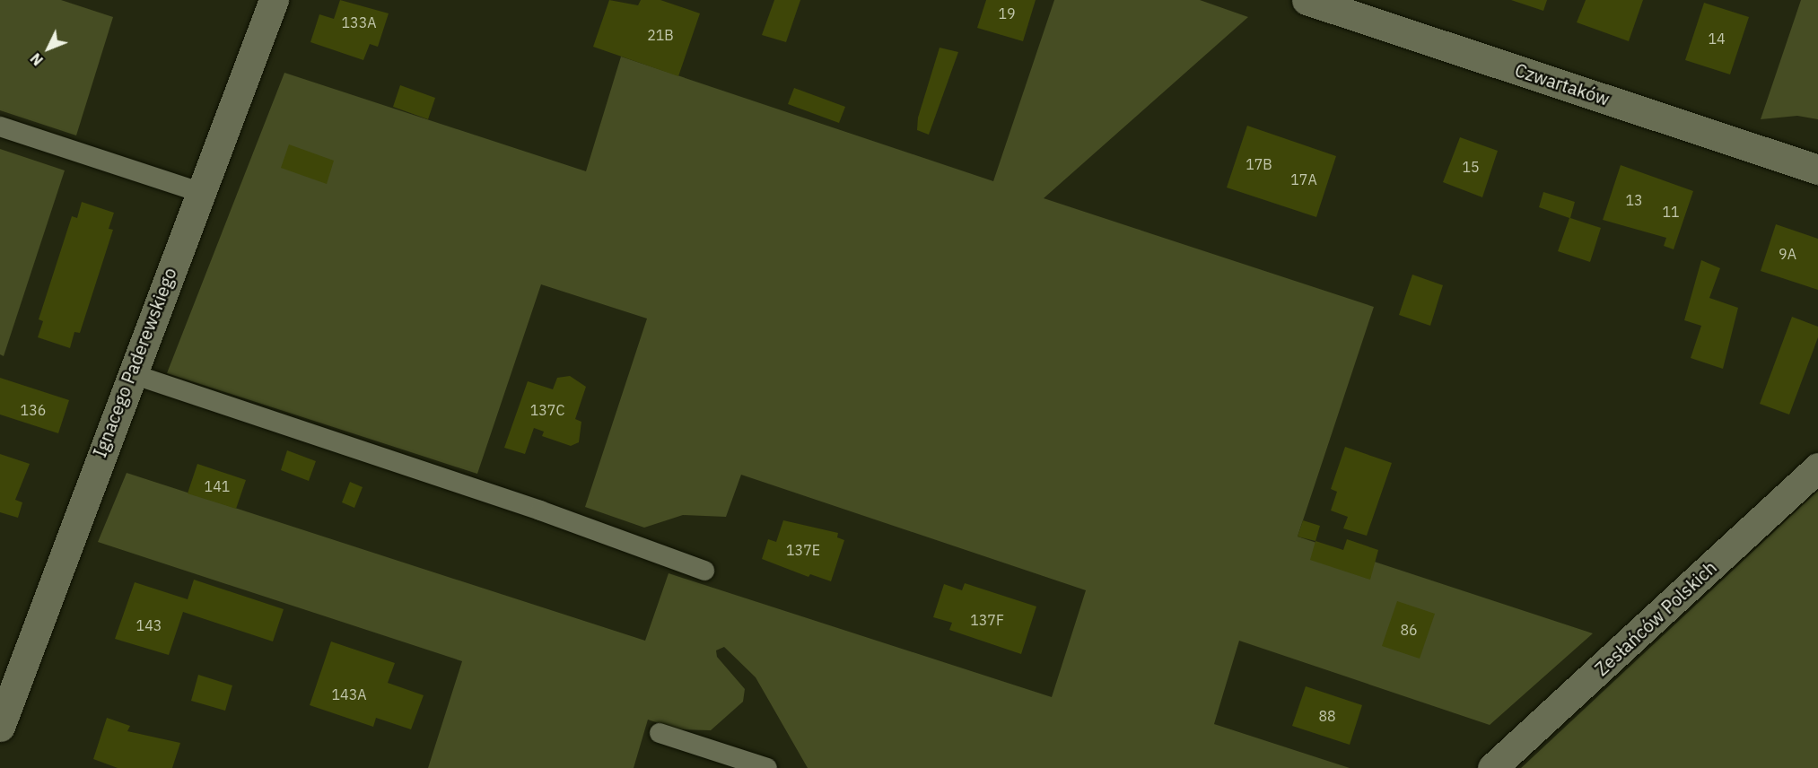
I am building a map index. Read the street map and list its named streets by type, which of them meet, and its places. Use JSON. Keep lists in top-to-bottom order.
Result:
{
  "streets": {
    "street": ["Czwartaków", "Ignacego Paderewskiego", "Zesłańców Polskich"]
  },
  "house_numbers": [
    "19",
    "133A",
    "21B",
    "14",
    "17B",
    "15",
    "17A",
    "13",
    "11",
    "9A",
    "136",
    "137C",
    "141",
    "137E",
    "137F",
    "143",
    "86",
    "143A",
    "88"
  ],
  "north": "bottom left"
}
